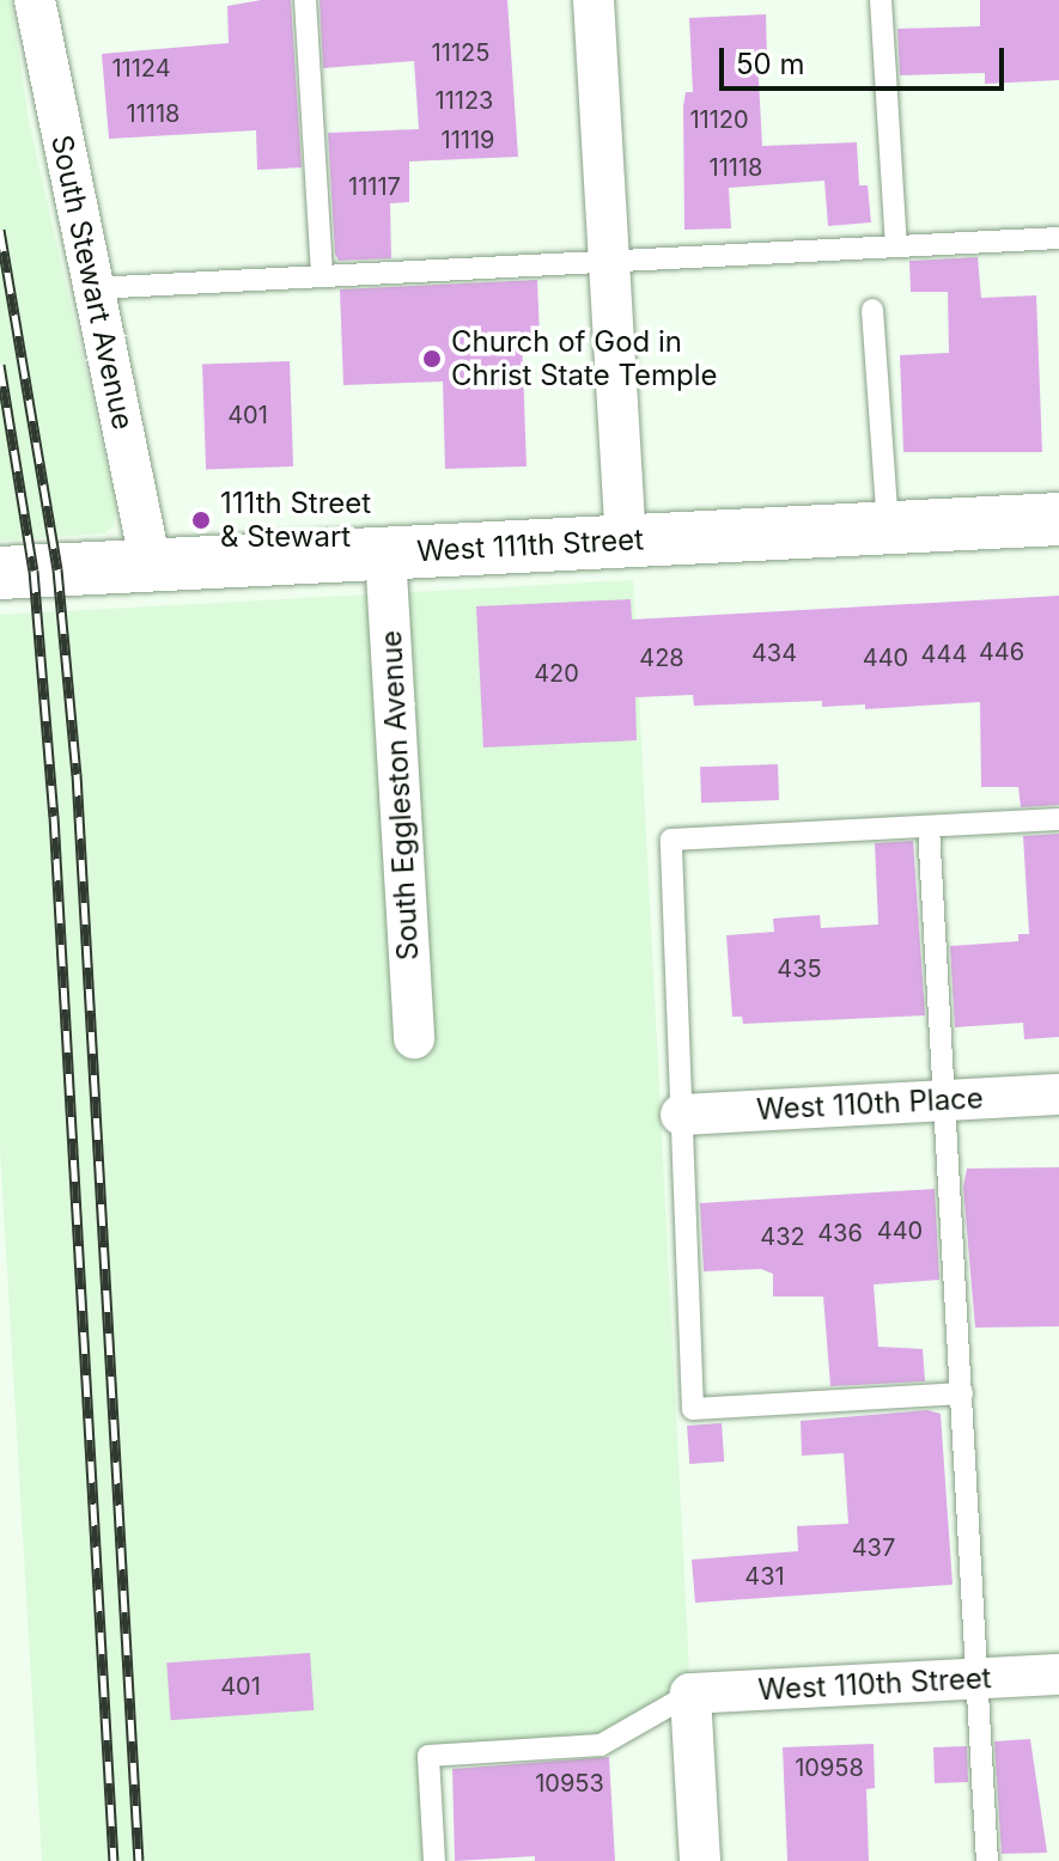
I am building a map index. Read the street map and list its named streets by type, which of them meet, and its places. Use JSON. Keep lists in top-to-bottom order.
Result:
{
  "streets": {
    "main road": ["West 111th Street"],
    "street": [
      "South Stewart Avenue",
      "South Eggleston Avenue",
      "West 110th Place",
      "West 110th Street"
    ]
  },
  "crossings": [
    ["South Stewart Avenue", "West 111th Street"],
    ["West 111th Street", "South Eggleston Avenue"]
  ],
  "places": ["Church of God in Christ State Temple", "111th Street & Stewart"],
  "house_numbers": [
    "11125",
    "11124",
    "11123",
    "11118",
    "11120",
    "11119",
    "11118",
    "11117",
    "401",
    "446",
    "434",
    "444",
    "428",
    "440",
    "420",
    "435",
    "440",
    "436",
    "432",
    "437",
    "431",
    "401",
    "10958",
    "10953"
  ],
  "scale_bar": "50 m"
}
